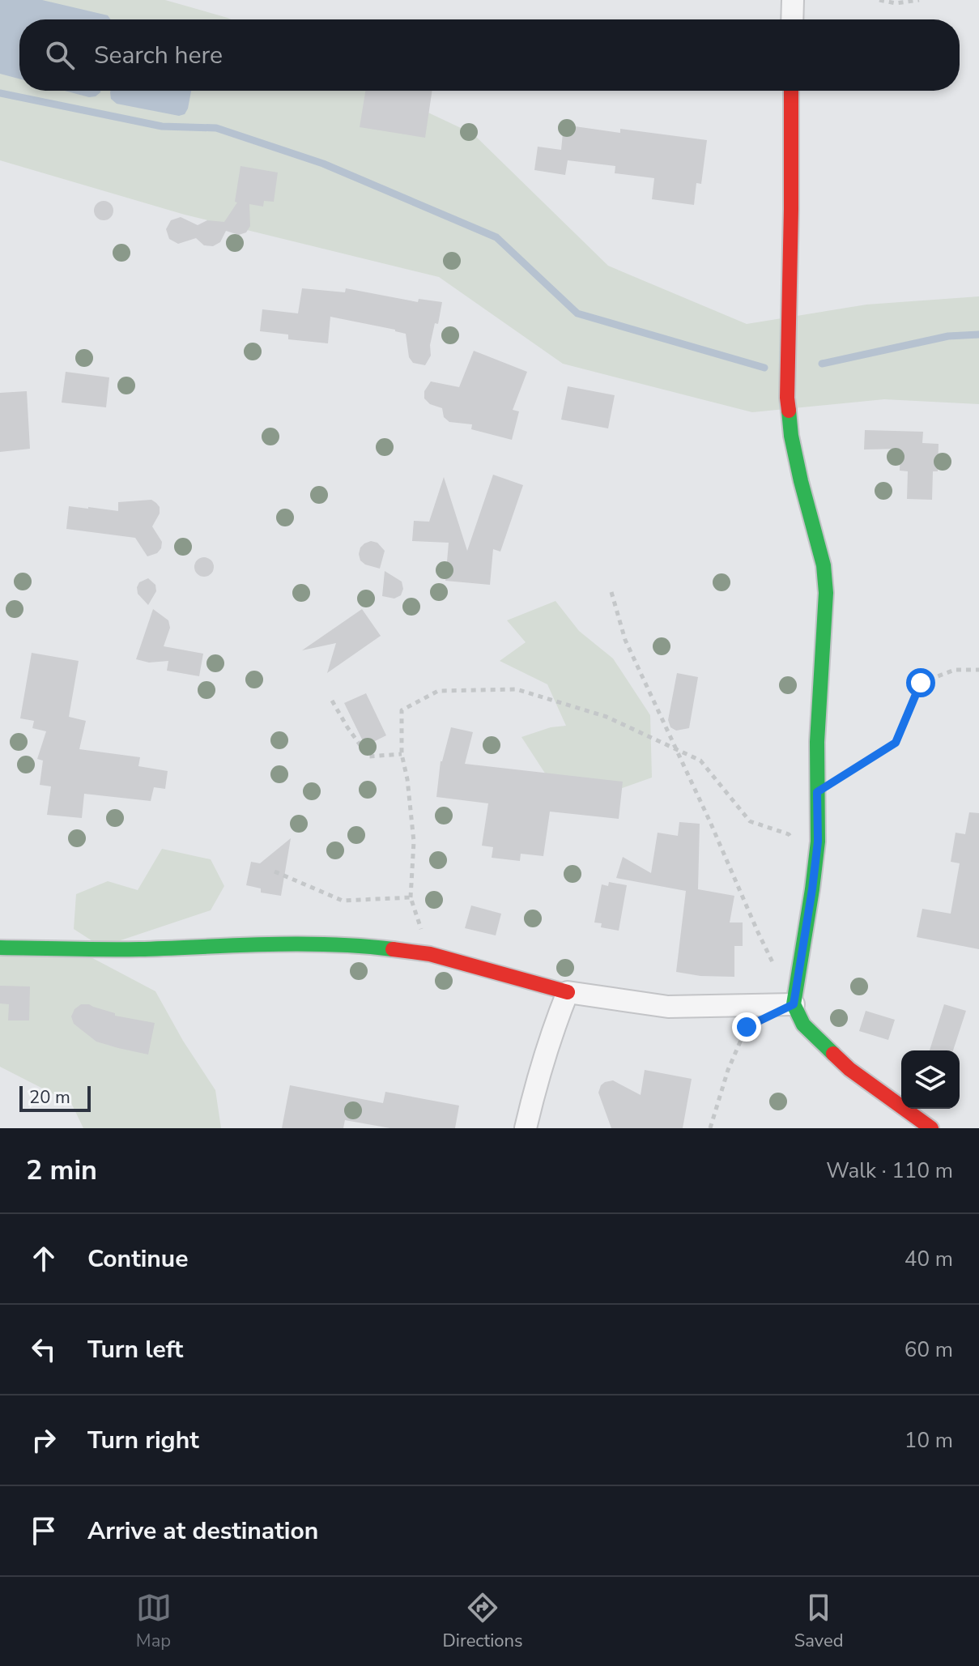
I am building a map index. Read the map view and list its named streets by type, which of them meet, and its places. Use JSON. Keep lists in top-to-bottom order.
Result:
{
  "scale_bar": "20 m",
  "page": {
    "search": "Search here",
    "scale": "20 m",
    "heading": ["2 min", "Walk · 110 m"],
    "list": [
      ["Continue", "40 m"],
      ["Turn left", "60 m"],
      ["Turn right", "10 m"],
      "Arrive at destination"
    ],
    "nav": ["Map", "Directions", "Saved"]
  }
}
